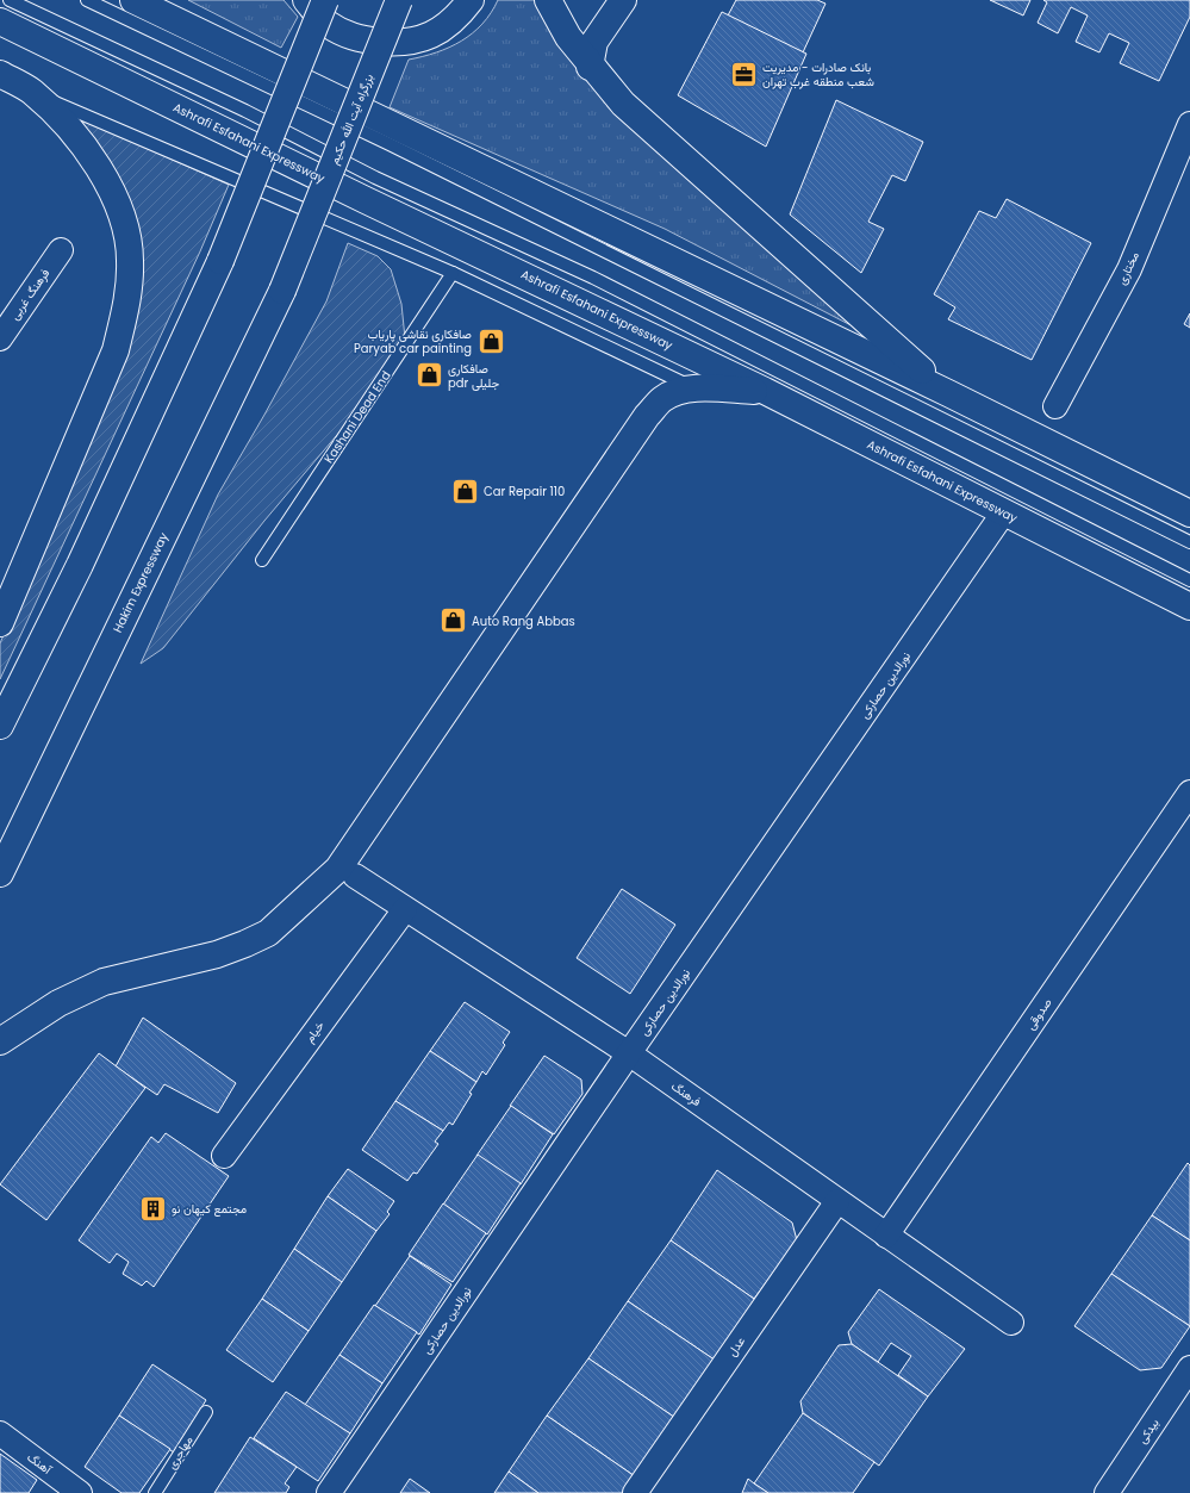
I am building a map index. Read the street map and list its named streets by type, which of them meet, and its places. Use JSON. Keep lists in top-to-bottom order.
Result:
{
  "streets": {
    "main road": ["بزرگراه آیت الله حکیم", "Ashrafi Esfahani Expressway", "Hakim Expressway"],
    "street": [
      "مختاری",
      "فرهنگ غربی",
      "نورالدین حصارکی",
      "صدوقی",
      "خیام",
      "فرهنگ",
      "عدل",
      "بیدکی",
      "آهنگ"
    ],
    "lane": ["Kashani Dead End", "مهاجری"]
  },
  "crossings": [
    ["بزرگراه آیت الله حکیم", "Hakim Expressway"],
    ["Ashrafi Esfahani Expressway", "نورالدین حصارکی"],
    ["نورالدین حصارکی", "فرهنگ"],
    ["صدوقی", "فرهنگ"],
    ["خیام", "فرهنگ"],
    ["فرهنگ", "عدل"]
  ],
  "places": {
    "office": ["بانک صادرات - مدیریت شعب منطقه غرب تهران"],
    "shop": [
      "صافکاری نقاشی پاریاب Paryab car painting",
      "صافکاری pdr جلیلی",
      "Car Repair 110",
      "Auto Rang Abbas"
    ],
    "building": ["مجتمع کیهان نو"]
  }
}
